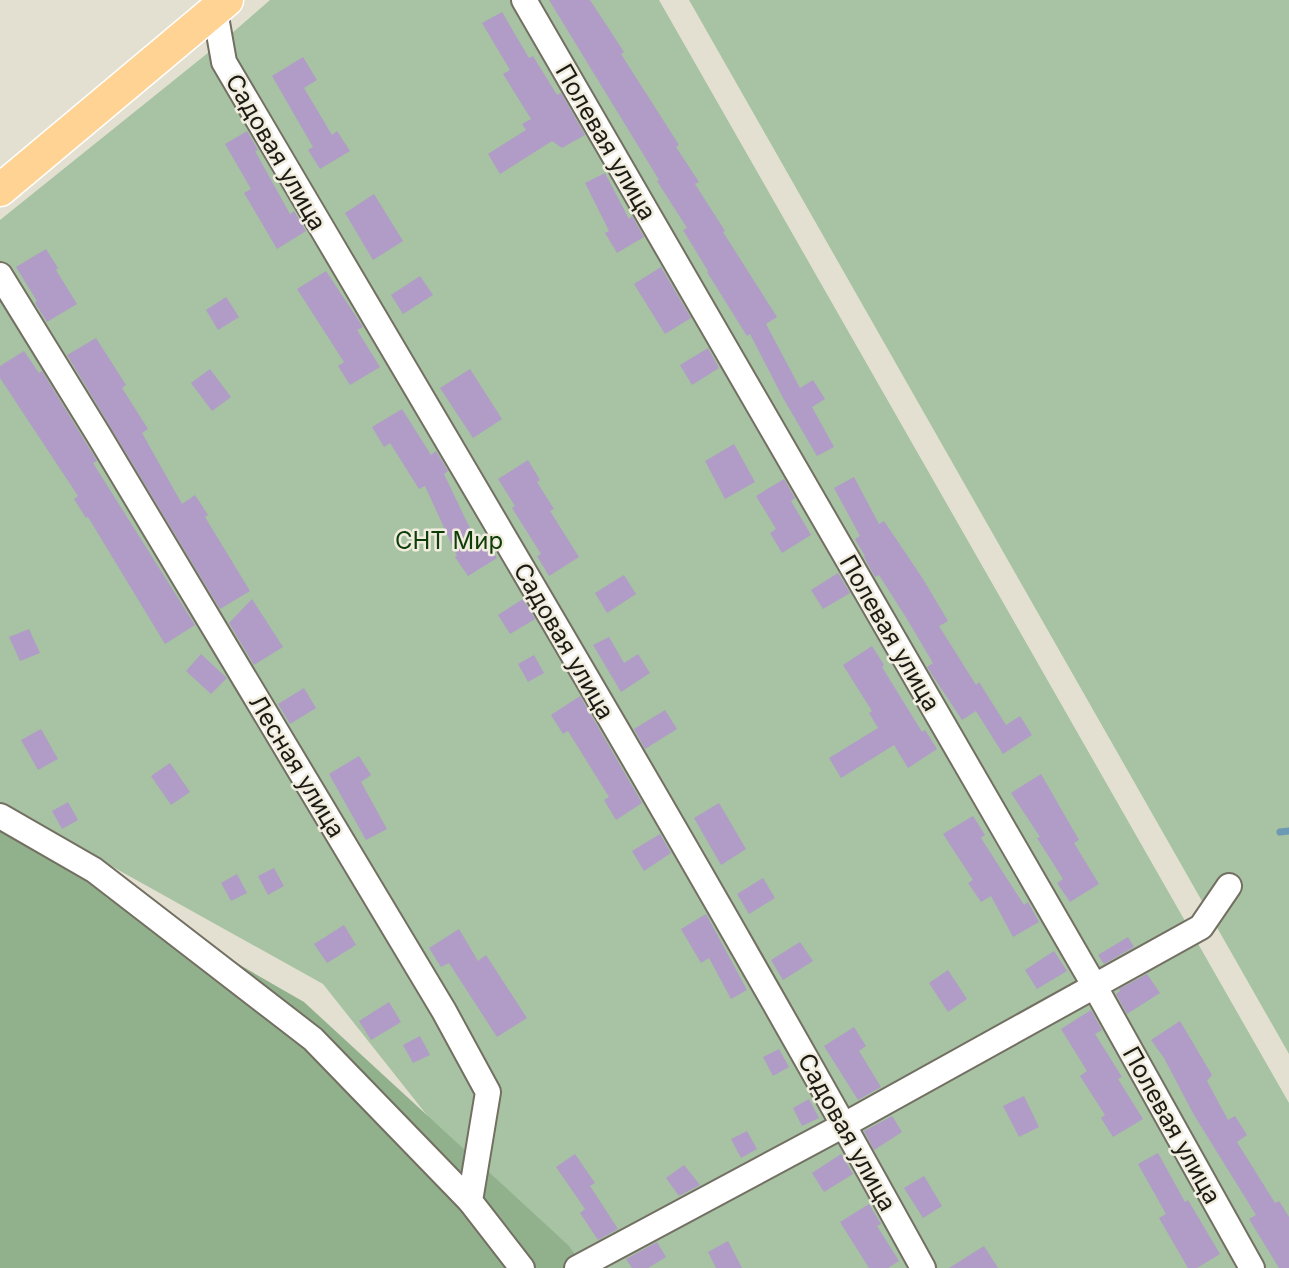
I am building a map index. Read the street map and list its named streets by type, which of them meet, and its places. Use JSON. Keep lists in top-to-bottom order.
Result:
{
  "streets": {
    "street": ["Полевая улица", "Садовая улица", "Лесная улица"]
  },
  "parks": ["СНТ Мир"]
}
